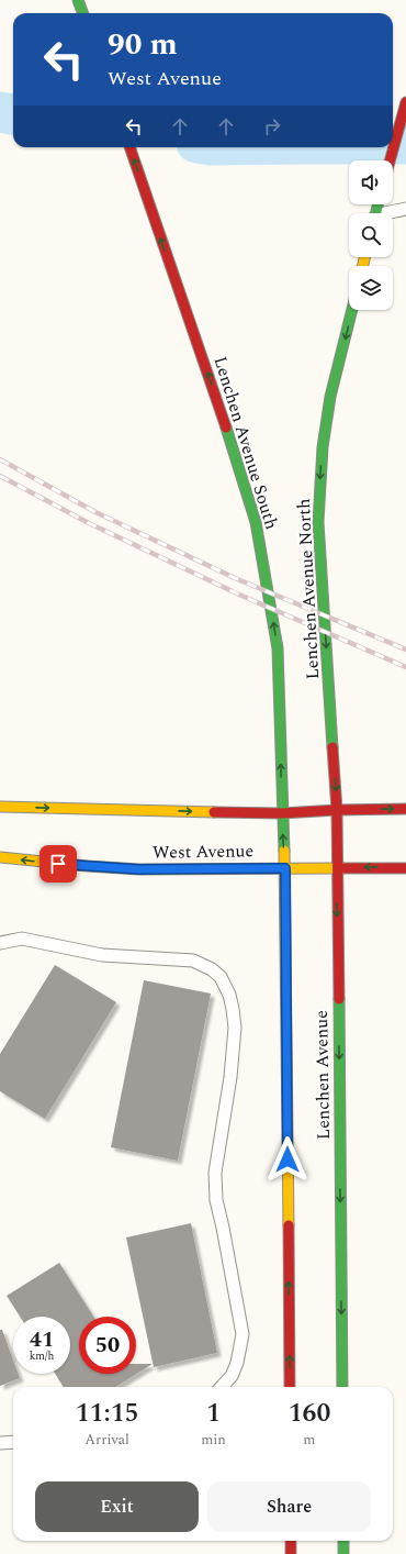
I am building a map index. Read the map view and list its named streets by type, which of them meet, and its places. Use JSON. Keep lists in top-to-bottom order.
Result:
{
  "streets": {
    "main road": [
      "Lenchen Avenue South",
      "Lenchen Avenue North",
      "West Avenue",
      "Lenchen Avenue"
    ]
  },
  "crossings": [
    ["Lenchen Avenue South", "West Avenue"],
    ["Lenchen Avenue South", "Lenchen Avenue"],
    ["Lenchen Avenue North", "Lenchen Avenue"],
    ["West Avenue", "Lenchen Avenue"]
  ],
  "one_way": ["Lenchen Avenue South", "Lenchen Avenue North"],
  "page": {
    "turn": ["90 m", "West Avenue"],
    "speed": "41 km/h",
    "limit": "50",
    "eta": [
      "11:15",
      "Arrival",
      "1",
      "min",
      "160",
      "m"
    ],
    "buttons": ["Exit", "Share"]
  }
}
